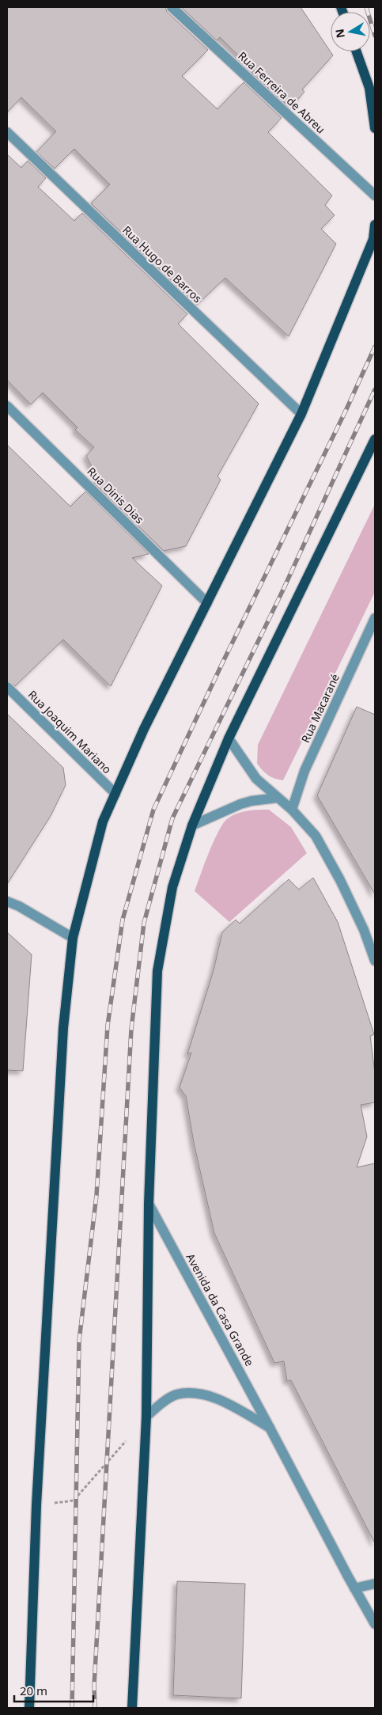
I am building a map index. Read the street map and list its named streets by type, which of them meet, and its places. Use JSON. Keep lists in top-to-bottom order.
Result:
{
  "streets": {
    "street": [
      "Rua Ferreira de Abreu",
      "Rua Hugo de Barros",
      "Rua Dinis Dias",
      "Rua Macarané",
      "Rua Joaquim Mariano",
      "Avenida da Casa Grande"
    ]
  },
  "scale_bar": "20 m",
  "north": "left"
}
